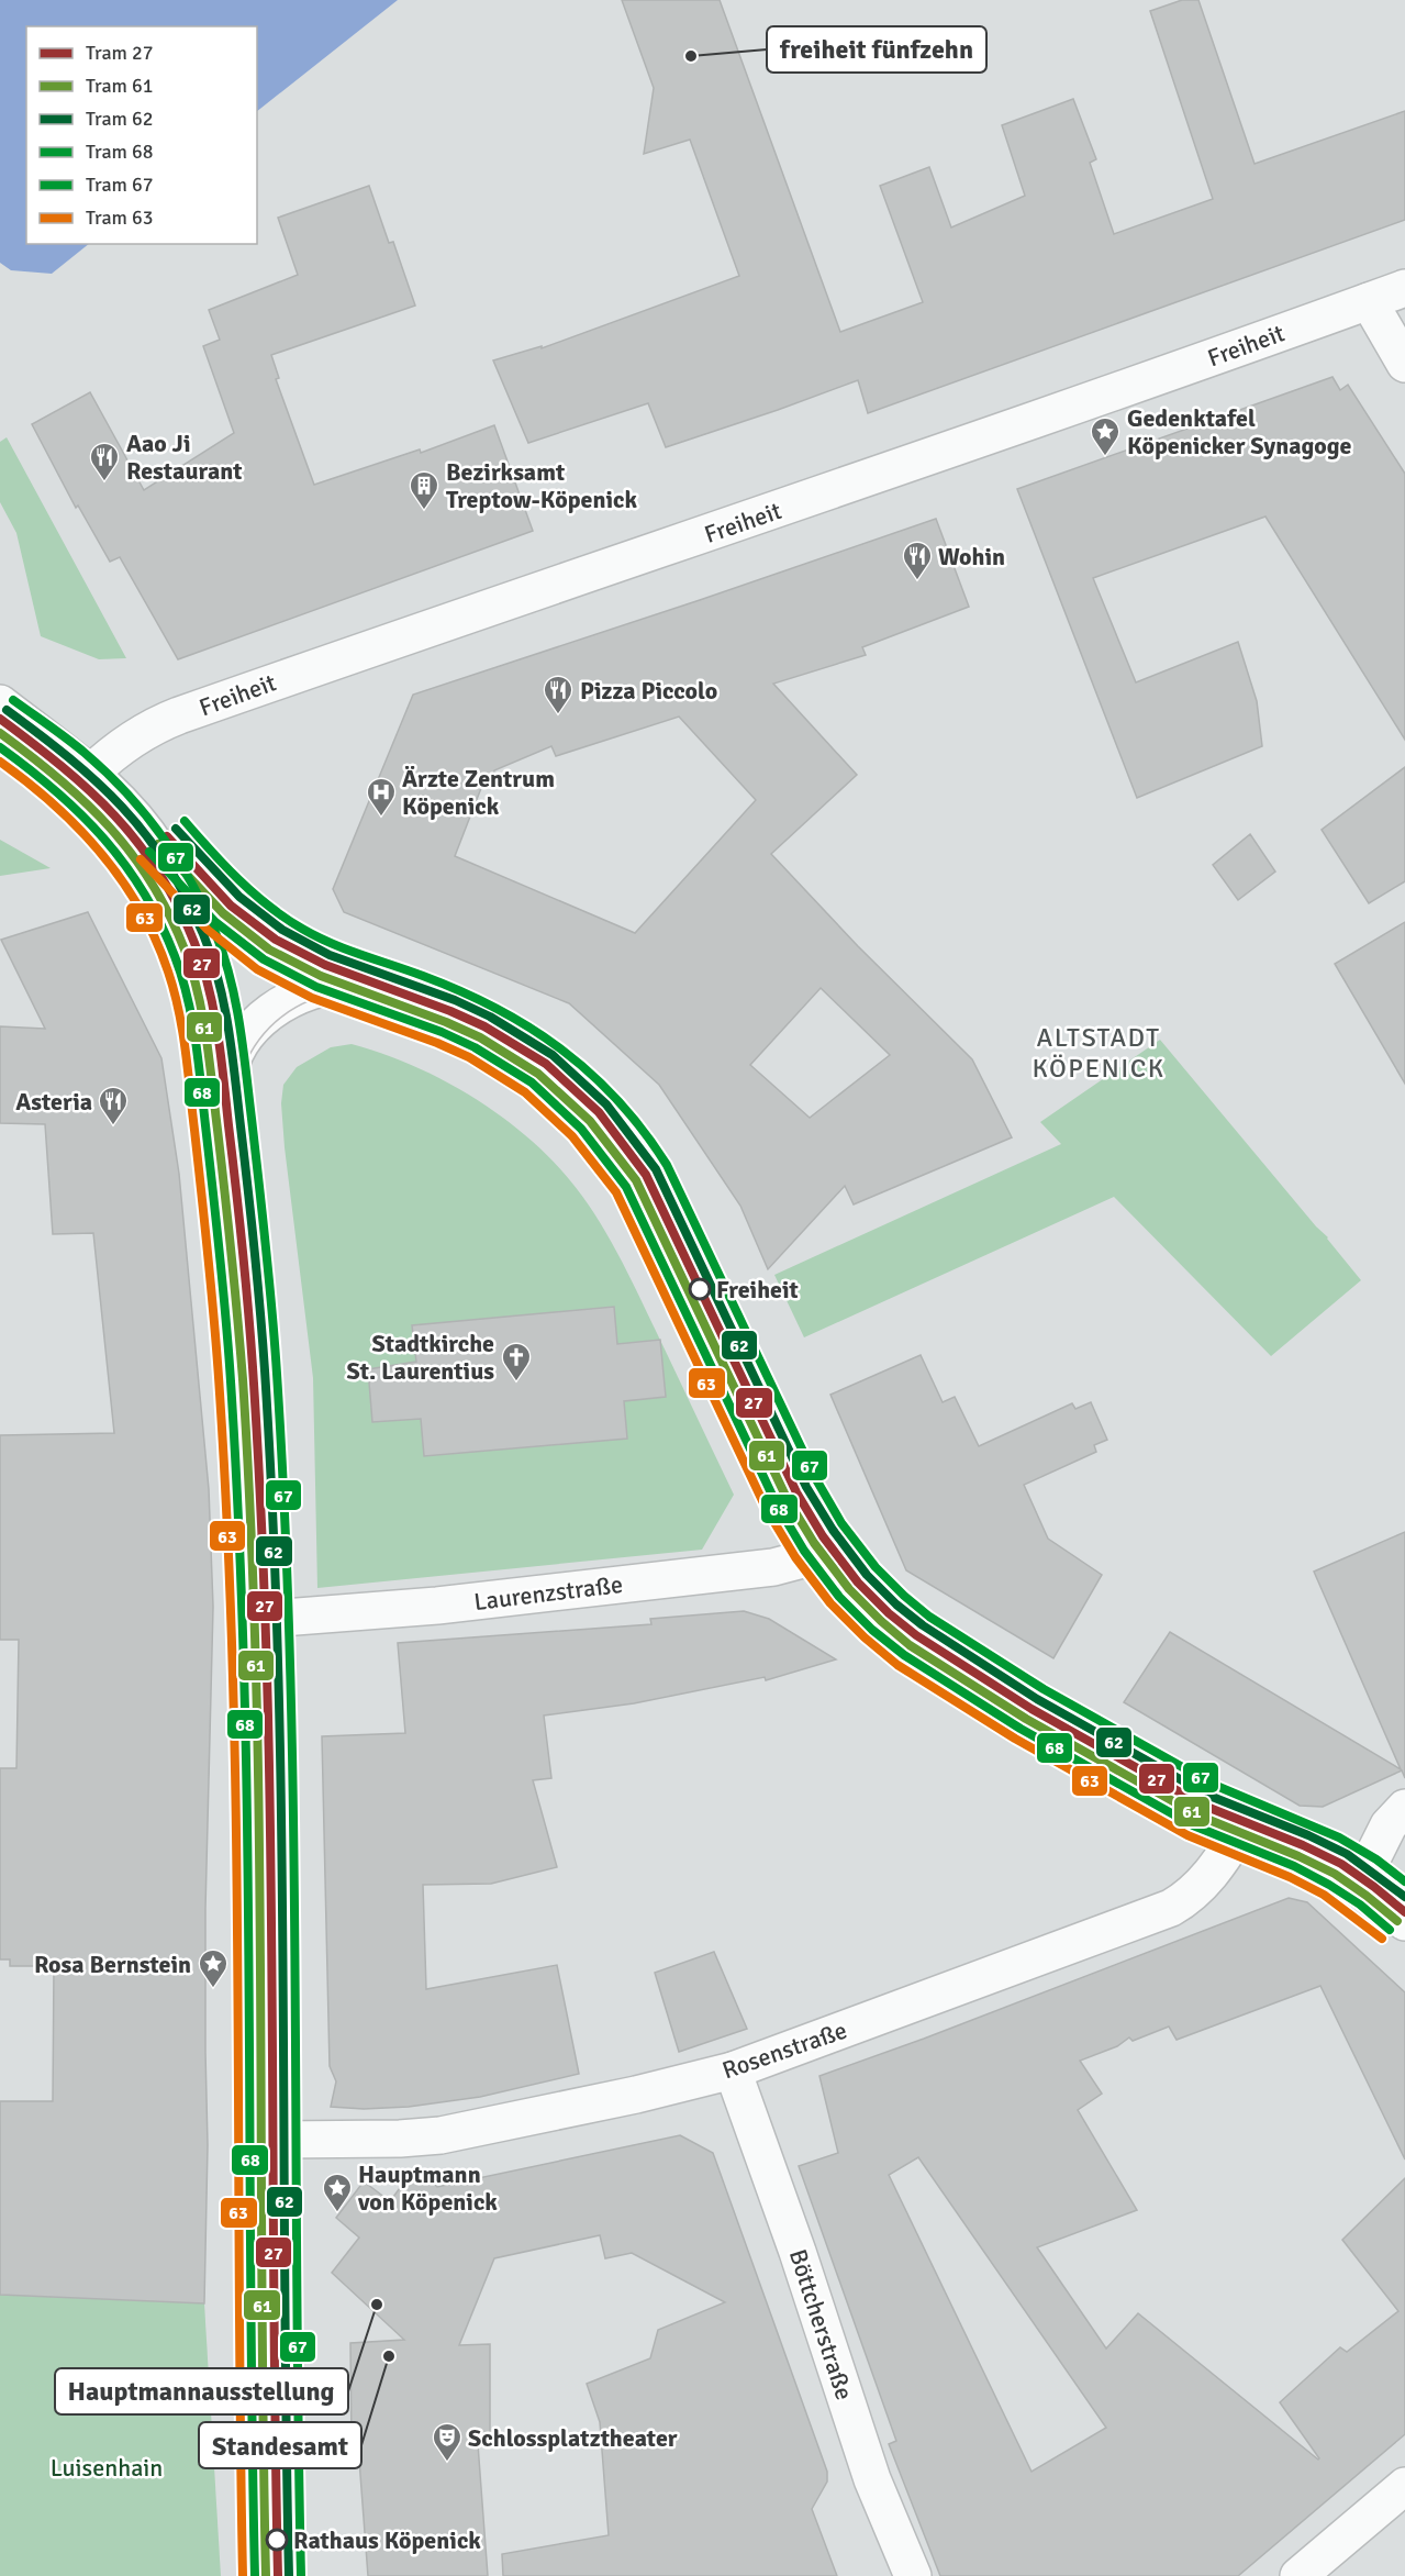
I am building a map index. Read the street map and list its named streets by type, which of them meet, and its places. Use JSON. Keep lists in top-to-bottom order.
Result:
{
  "streets": {
    "street": [
      "Freiheit",
      "Laurenzstraße",
      "Rosenstraße",
      "Böttcherstraße"
    ]
  },
  "crossings": [
    ["Rosenstraße", "Böttcherstraße"]
  ],
  "districts": ["ALTSTADT KÖPENICK"],
  "parks": ["Luisenhain"],
  "places": {
    "other": [
      "freiheit fünfzehn",
      "Freiheit",
      "Hauptmannausstellung",
      "Standesamt",
      "Rathaus Köpenick"
    ],
    "place": ["Gedenktafel Köpenicker Synagoge", "Rosa Bernstein", "Hauptmann von Köpenick"],
    "restaurant": [
      "Aao Ji Restaurant",
      "Wohin",
      "Pizza Piccolo",
      "Asteria"
    ],
    "building": ["Bezirksamt Treptow-Köpenick"],
    "hospital": ["Ärzte Zentrum Köpenick"],
    "church": ["Stadtkirche St. Laurentius"],
    "theatre": ["Schlossplatztheater"]
  },
  "lines": [
    "tram line 67",
    "tram line 62",
    "tram line 27",
    "tram line 61",
    "tram line 68",
    "tram line 63"
  ],
  "legend": [
    "Tram 27",
    "Tram 61",
    "Tram 62",
    "Tram 68",
    "Tram 67",
    "Tram 63"
  ]
}
